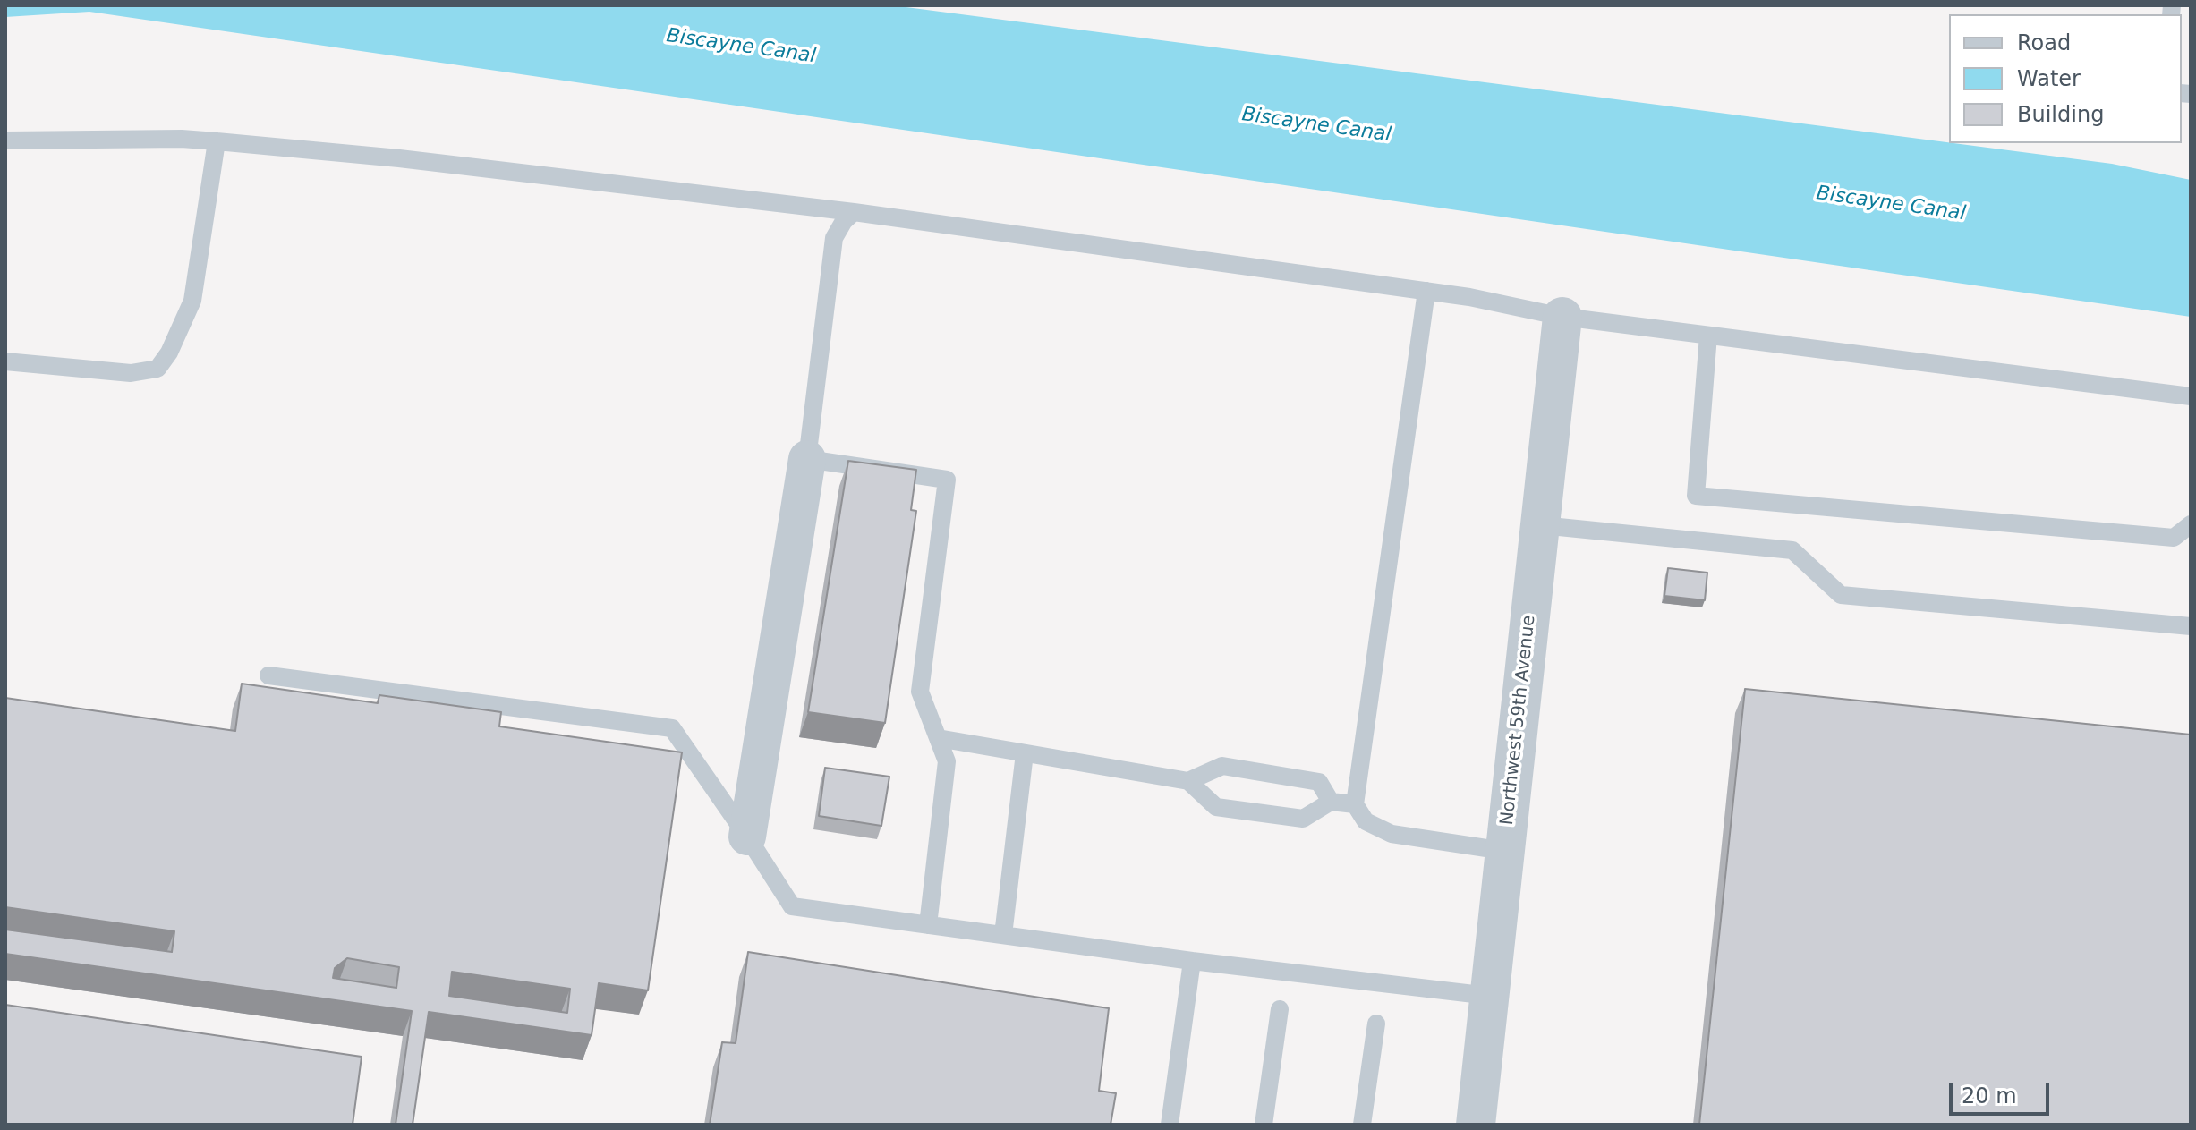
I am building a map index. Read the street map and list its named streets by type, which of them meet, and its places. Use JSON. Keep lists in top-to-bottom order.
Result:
{
  "streets": {
    "street": ["Northwest 59th Avenue"]
  },
  "water": ["Biscayne Canal"],
  "legend": ["Road", "Water", "Building"],
  "scale_bar": "20 m"
}
